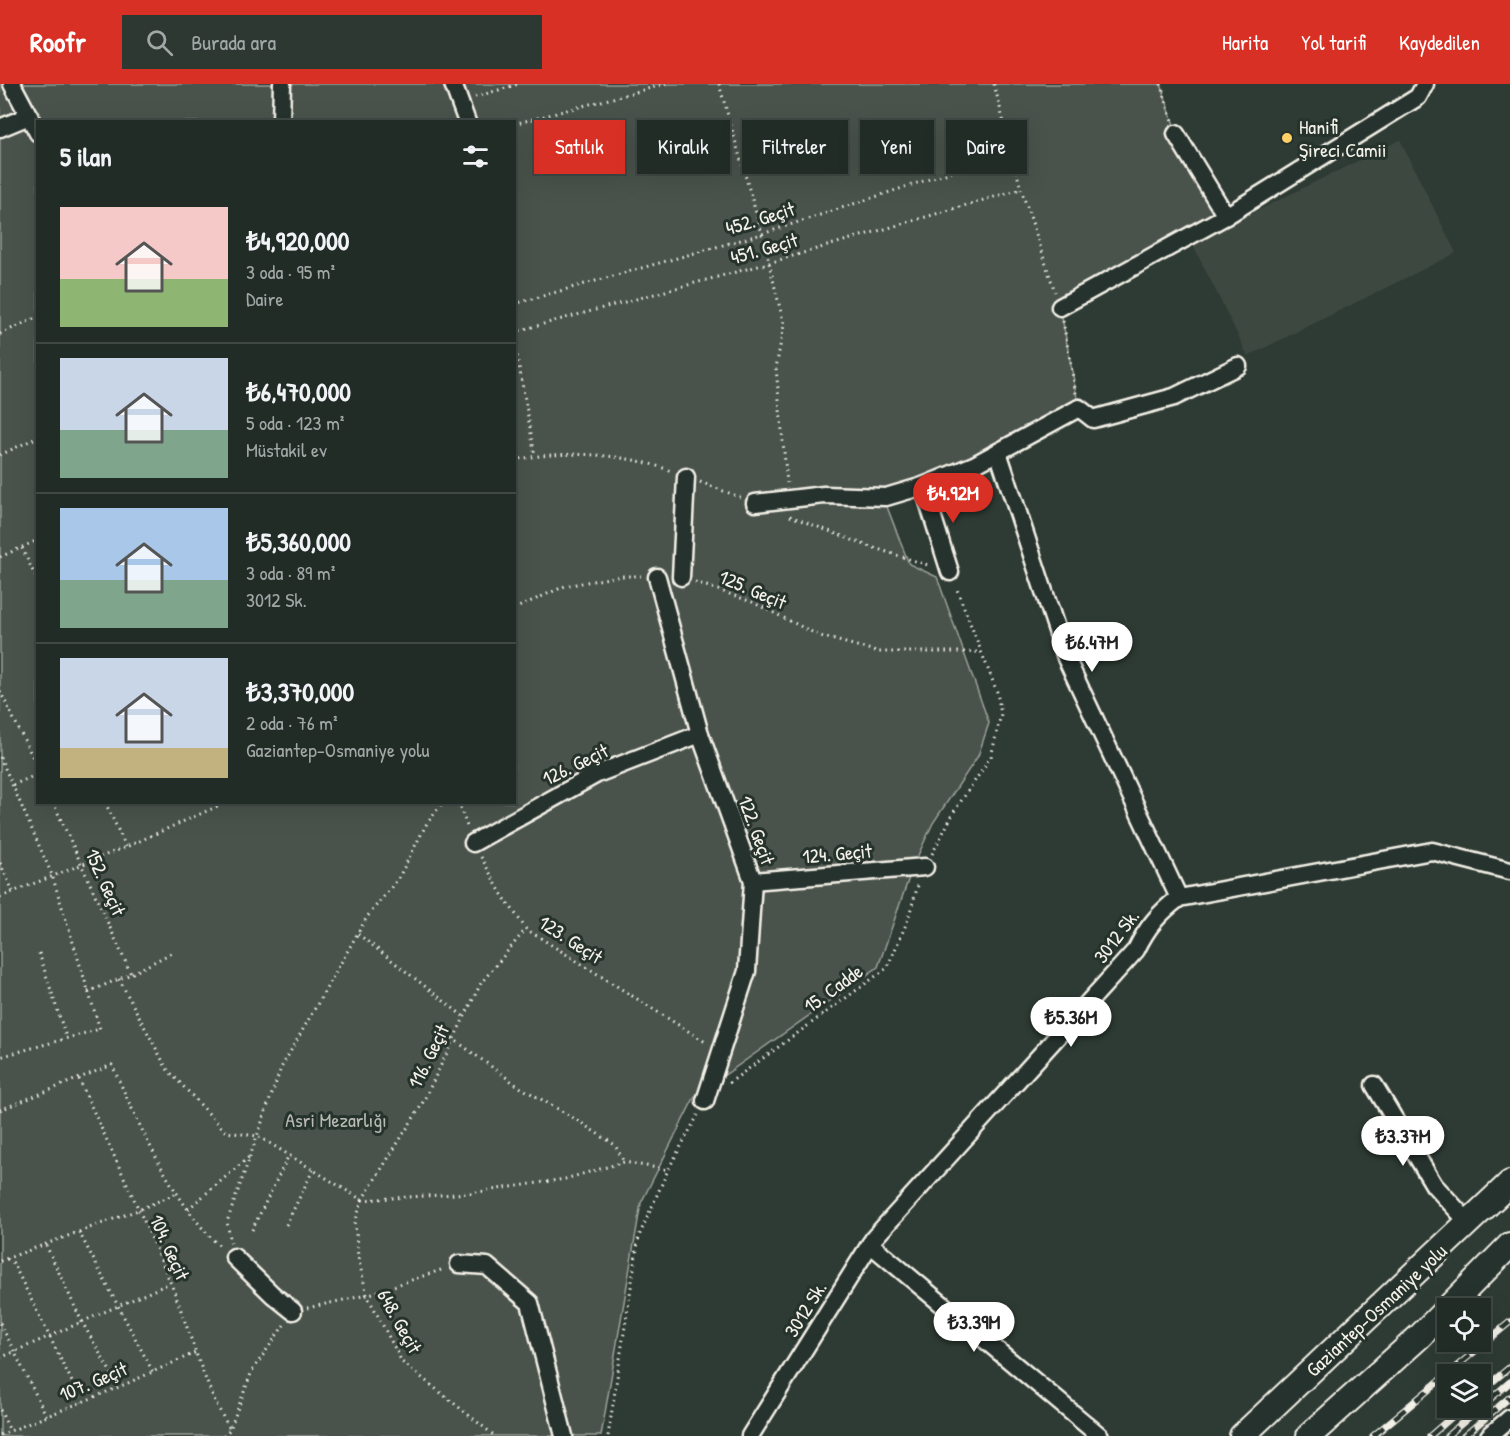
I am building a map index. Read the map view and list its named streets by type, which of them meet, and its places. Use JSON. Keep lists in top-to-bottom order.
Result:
{
  "streets": {
    "highway": ["Gaziantep-Osmaniye yolu"],
    "street": [
      "126. Geçit",
      "122. Geçit",
      "124. Geçit",
      "3012 Sk."
    ],
    "path": [
      "452. Geçit",
      "451. Geçit",
      "125. Geçit",
      "152. Geçit",
      "123. Geçit",
      "15. Cadde",
      "116. Geçit",
      "104. Geçit",
      "648. Geçit",
      "107. Geçit"
    ]
  },
  "crossings": [
    ["125. Geçit", "15. Cadde"],
    ["126. Geçit", "122. Geçit"],
    ["126. Geçit", "123. Geçit"],
    ["122. Geçit", "124. Geçit"],
    ["122. Geçit", "123. Geçit"],
    ["122. Geçit", "15. Cadde"],
    ["124. Geçit", "15. Cadde"],
    ["123. Geçit", "116. Geçit"],
    ["116. Geçit", "648. Geçit"],
    ["104. Geçit", "107. Geçit"]
  ],
  "parks": ["Asri Mezarlığı"],
  "places": ["Hanifi Şireci Camii"],
  "page": {
    "header": "Roofr",
    "search": "Burada ara",
    "nav": ["Harita", "Yol tarifi", "Kaydedilen"],
    "chip": [
      "Satılık",
      "Kiralık",
      "Filtreler",
      "Yeni",
      "Daire"
    ],
    "heading": "5 ilan",
    "list": [
      {
        "name": "₺4,920,000",
        "note": "3 oda · 95 m² · Daire"
      },
      {
        "name": "₺6,470,000",
        "note": "5 oda · 123 m² · Müstakil ev"
      },
      {
        "name": "₺5,360,000",
        "note": "3 oda · 89 m² · 3012 Sk."
      },
      {
        "name": "₺3,370,000",
        "note": "2 oda · 76 m² · Gaziantep-Osmaniye yolu"
      }
    ],
    "price": [
      "₺4.92M",
      "₺6.47M",
      "₺5.36M",
      "₺3.37M",
      "₺3.39M"
    ]
  }
}
